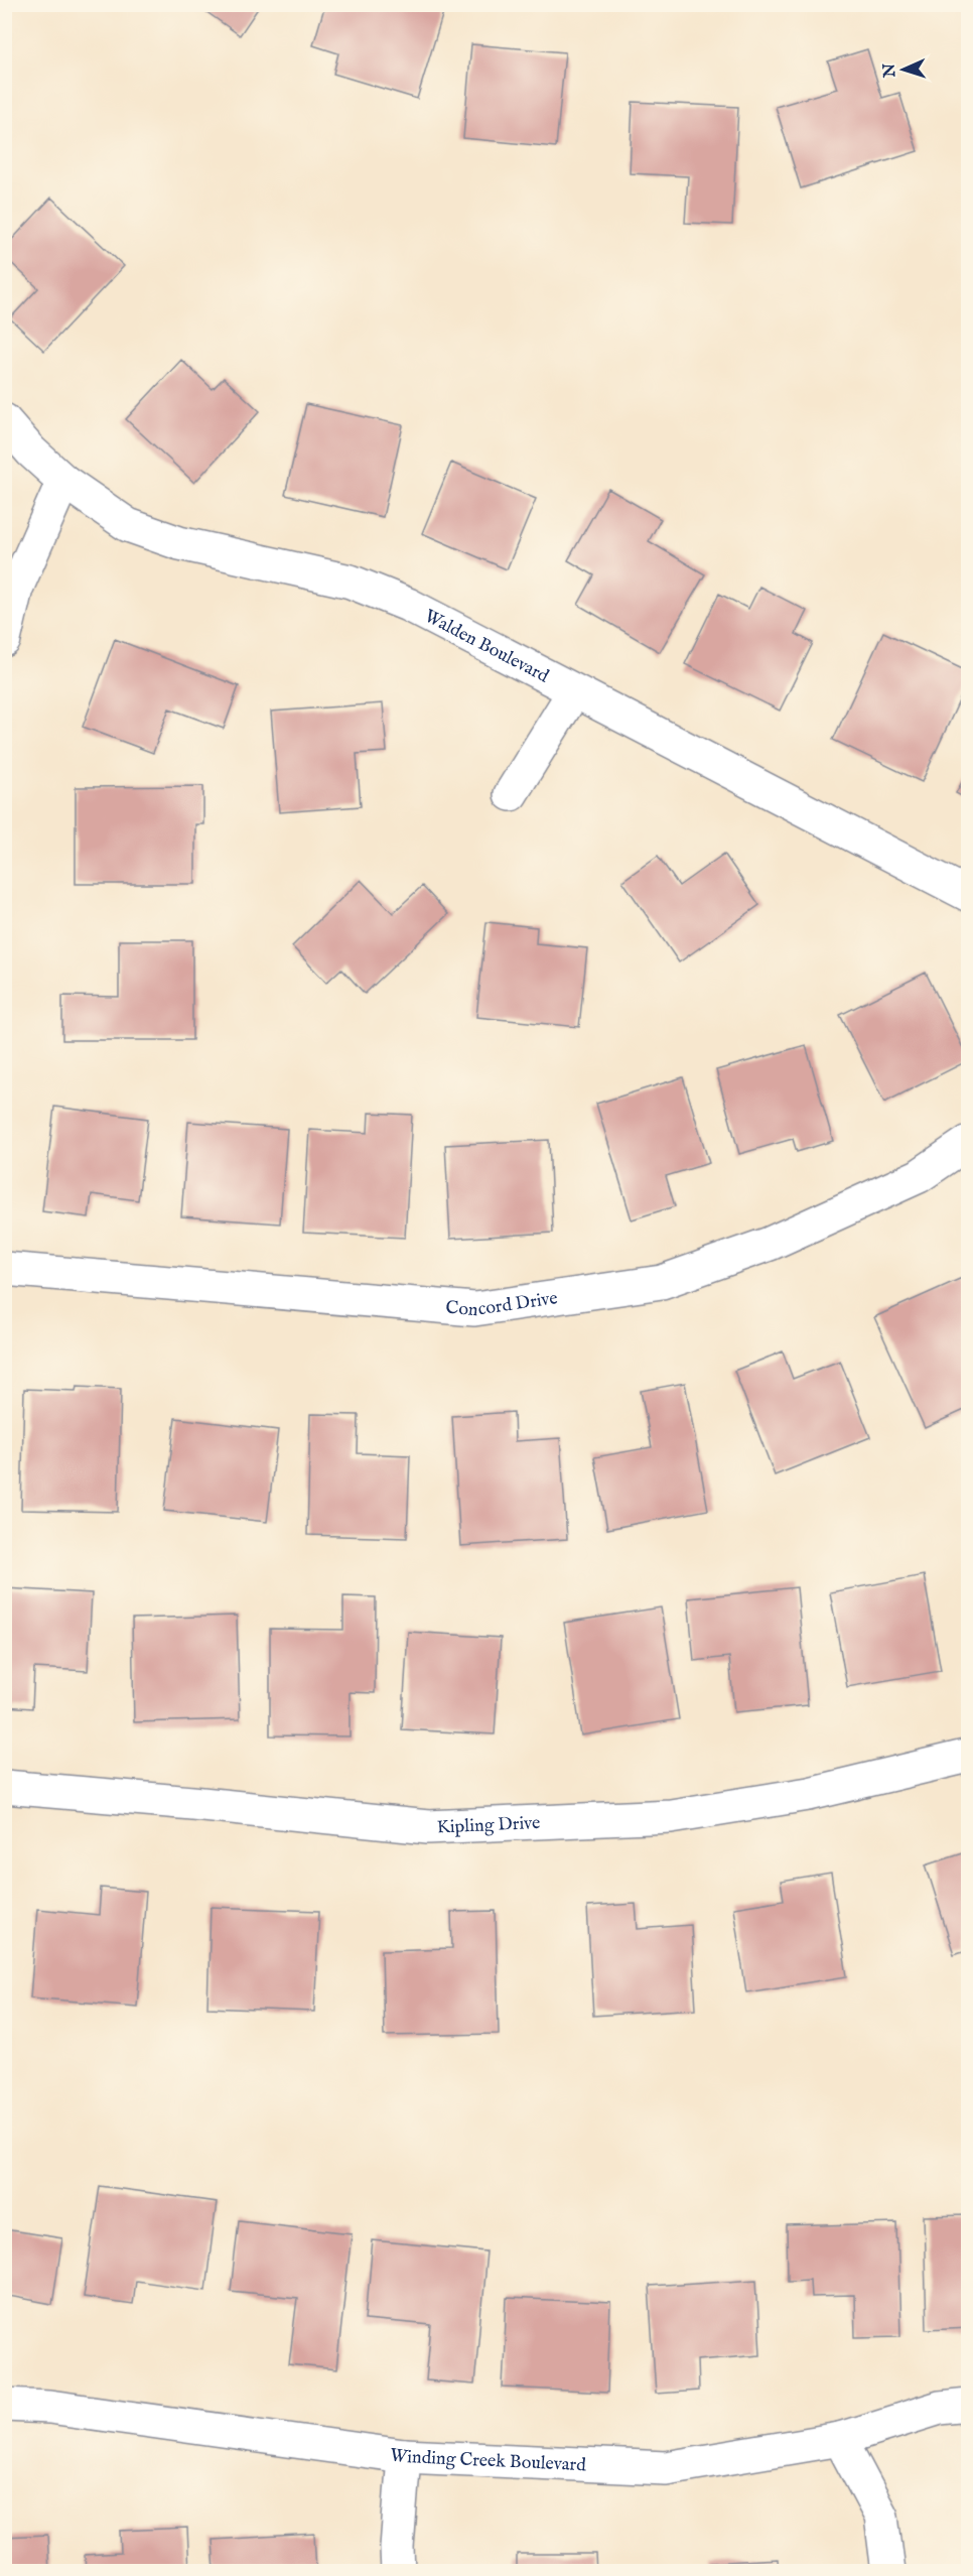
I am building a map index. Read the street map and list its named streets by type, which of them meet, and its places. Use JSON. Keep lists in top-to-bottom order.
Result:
{
  "streets": {
    "street": [
      "Walden Boulevard",
      "Concord Drive",
      "Kipling Drive",
      "Winding Creek Boulevard"
    ]
  },
  "north": "left"
}
